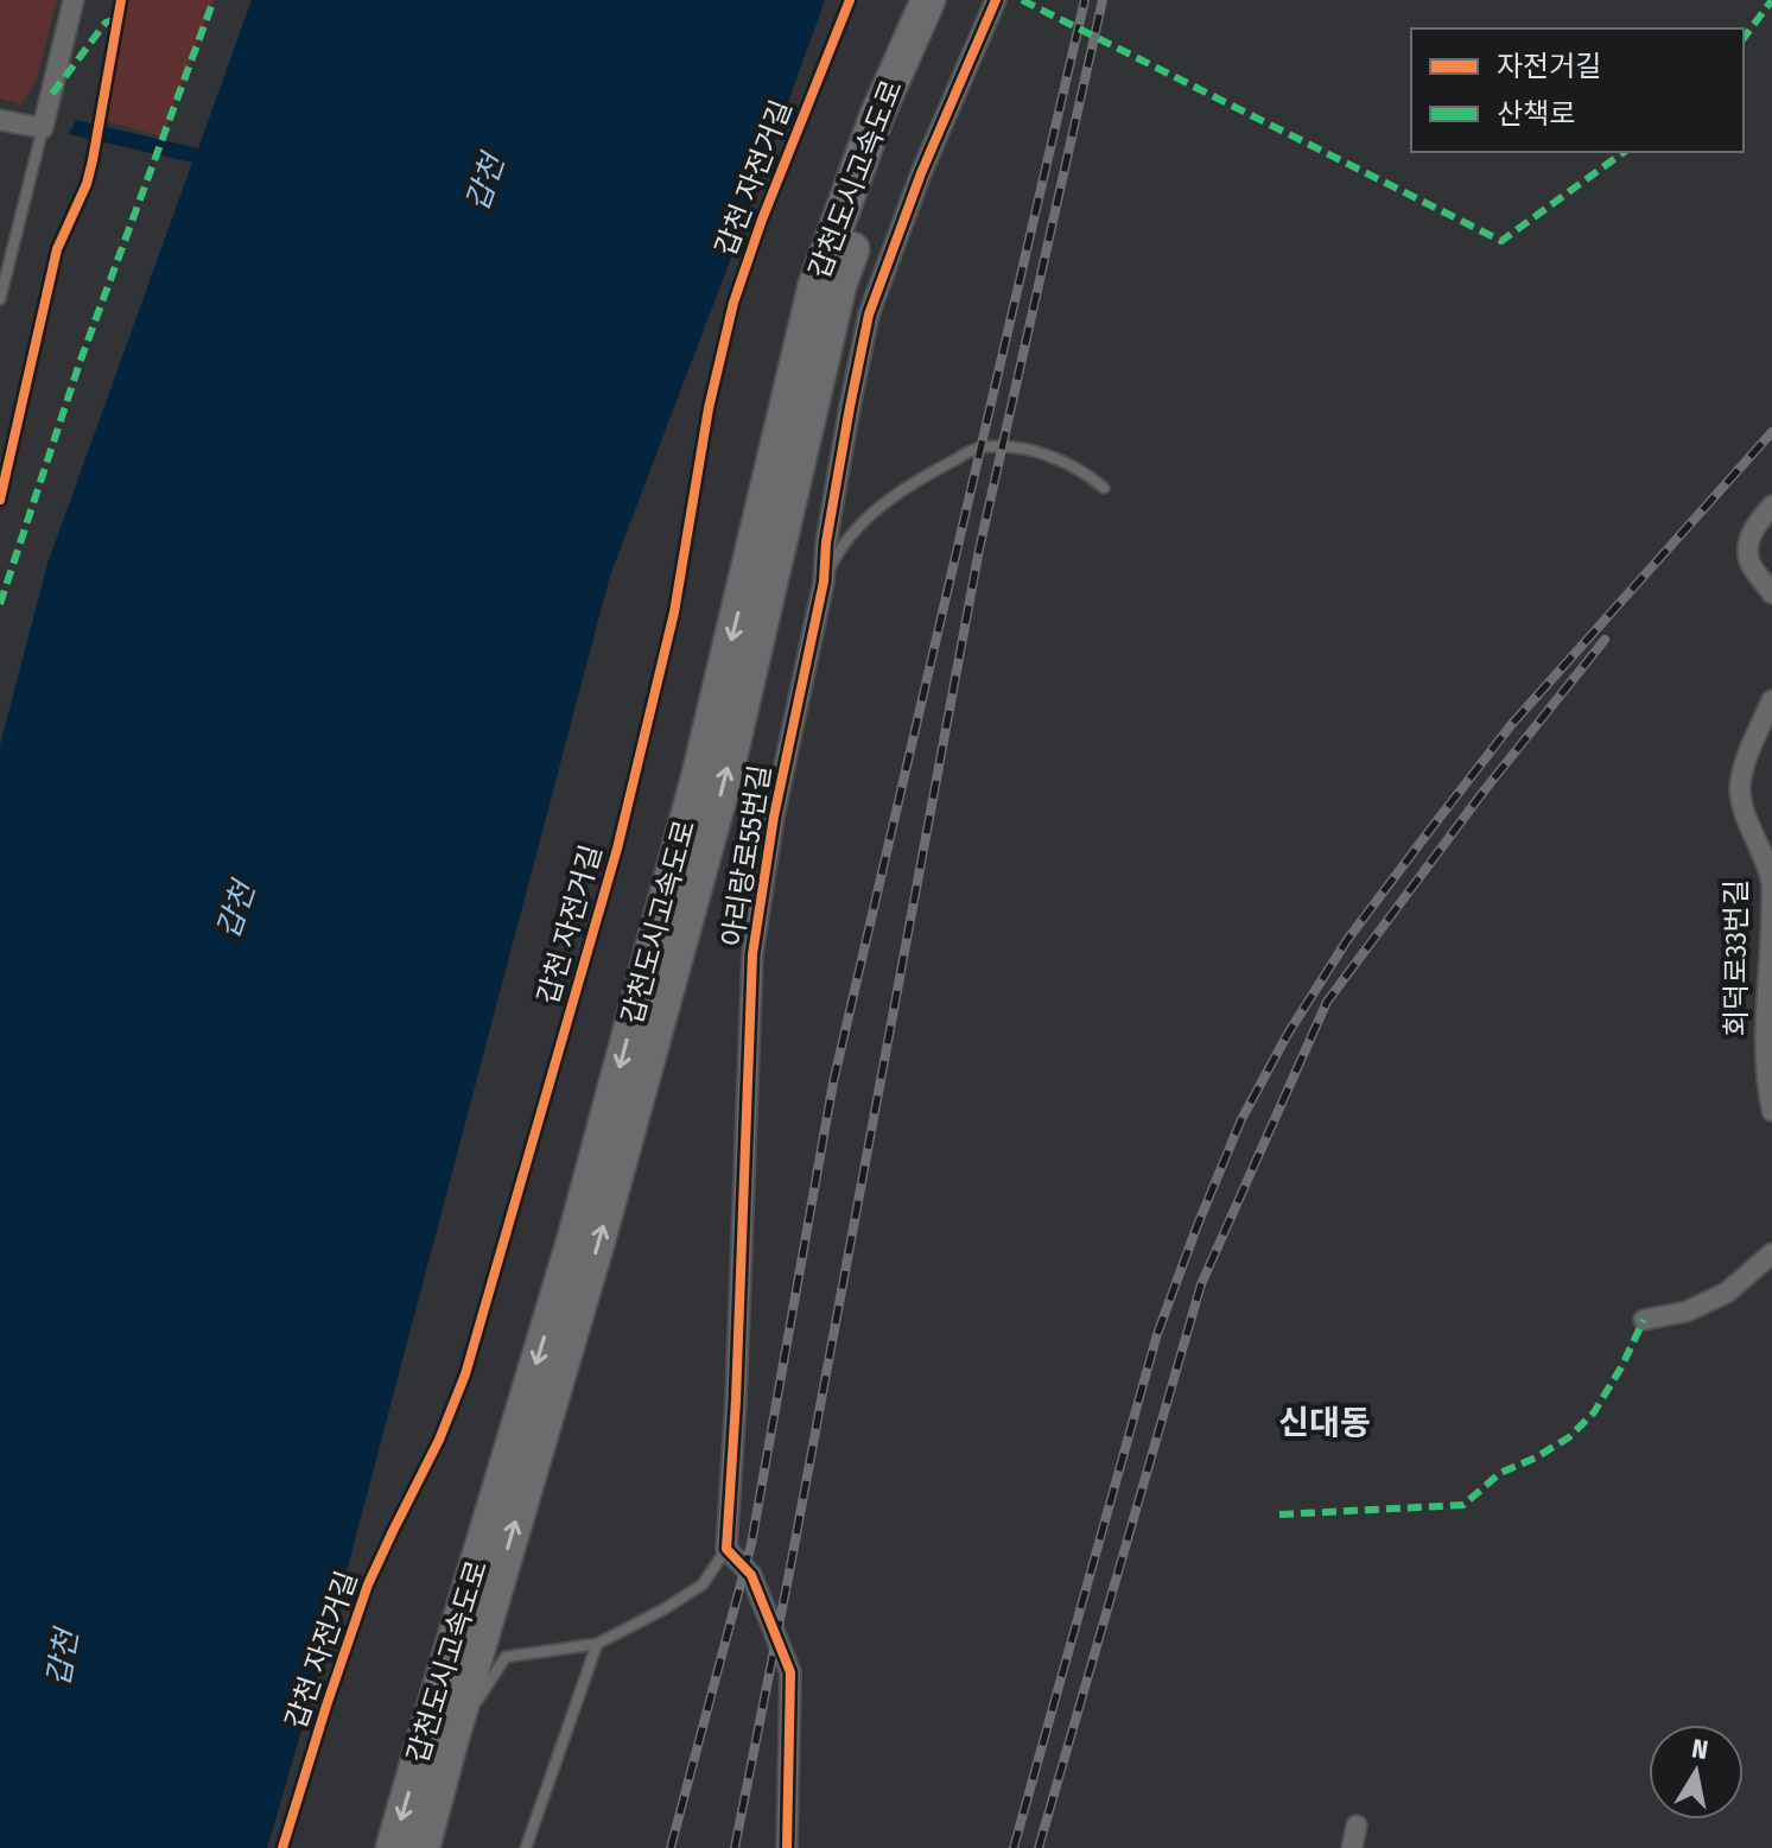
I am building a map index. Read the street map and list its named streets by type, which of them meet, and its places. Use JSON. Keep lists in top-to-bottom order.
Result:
{
  "streets": {
    "highway": ["갑천도시고속도로"],
    "street": ["아리랑로55번길", "회덕로33번길"],
    "cycle path": ["갑천 자전거길"]
  },
  "districts": ["신대동"],
  "water": ["갑천"],
  "legend": ["자전거길", "산책로"],
  "north": "top"
}
